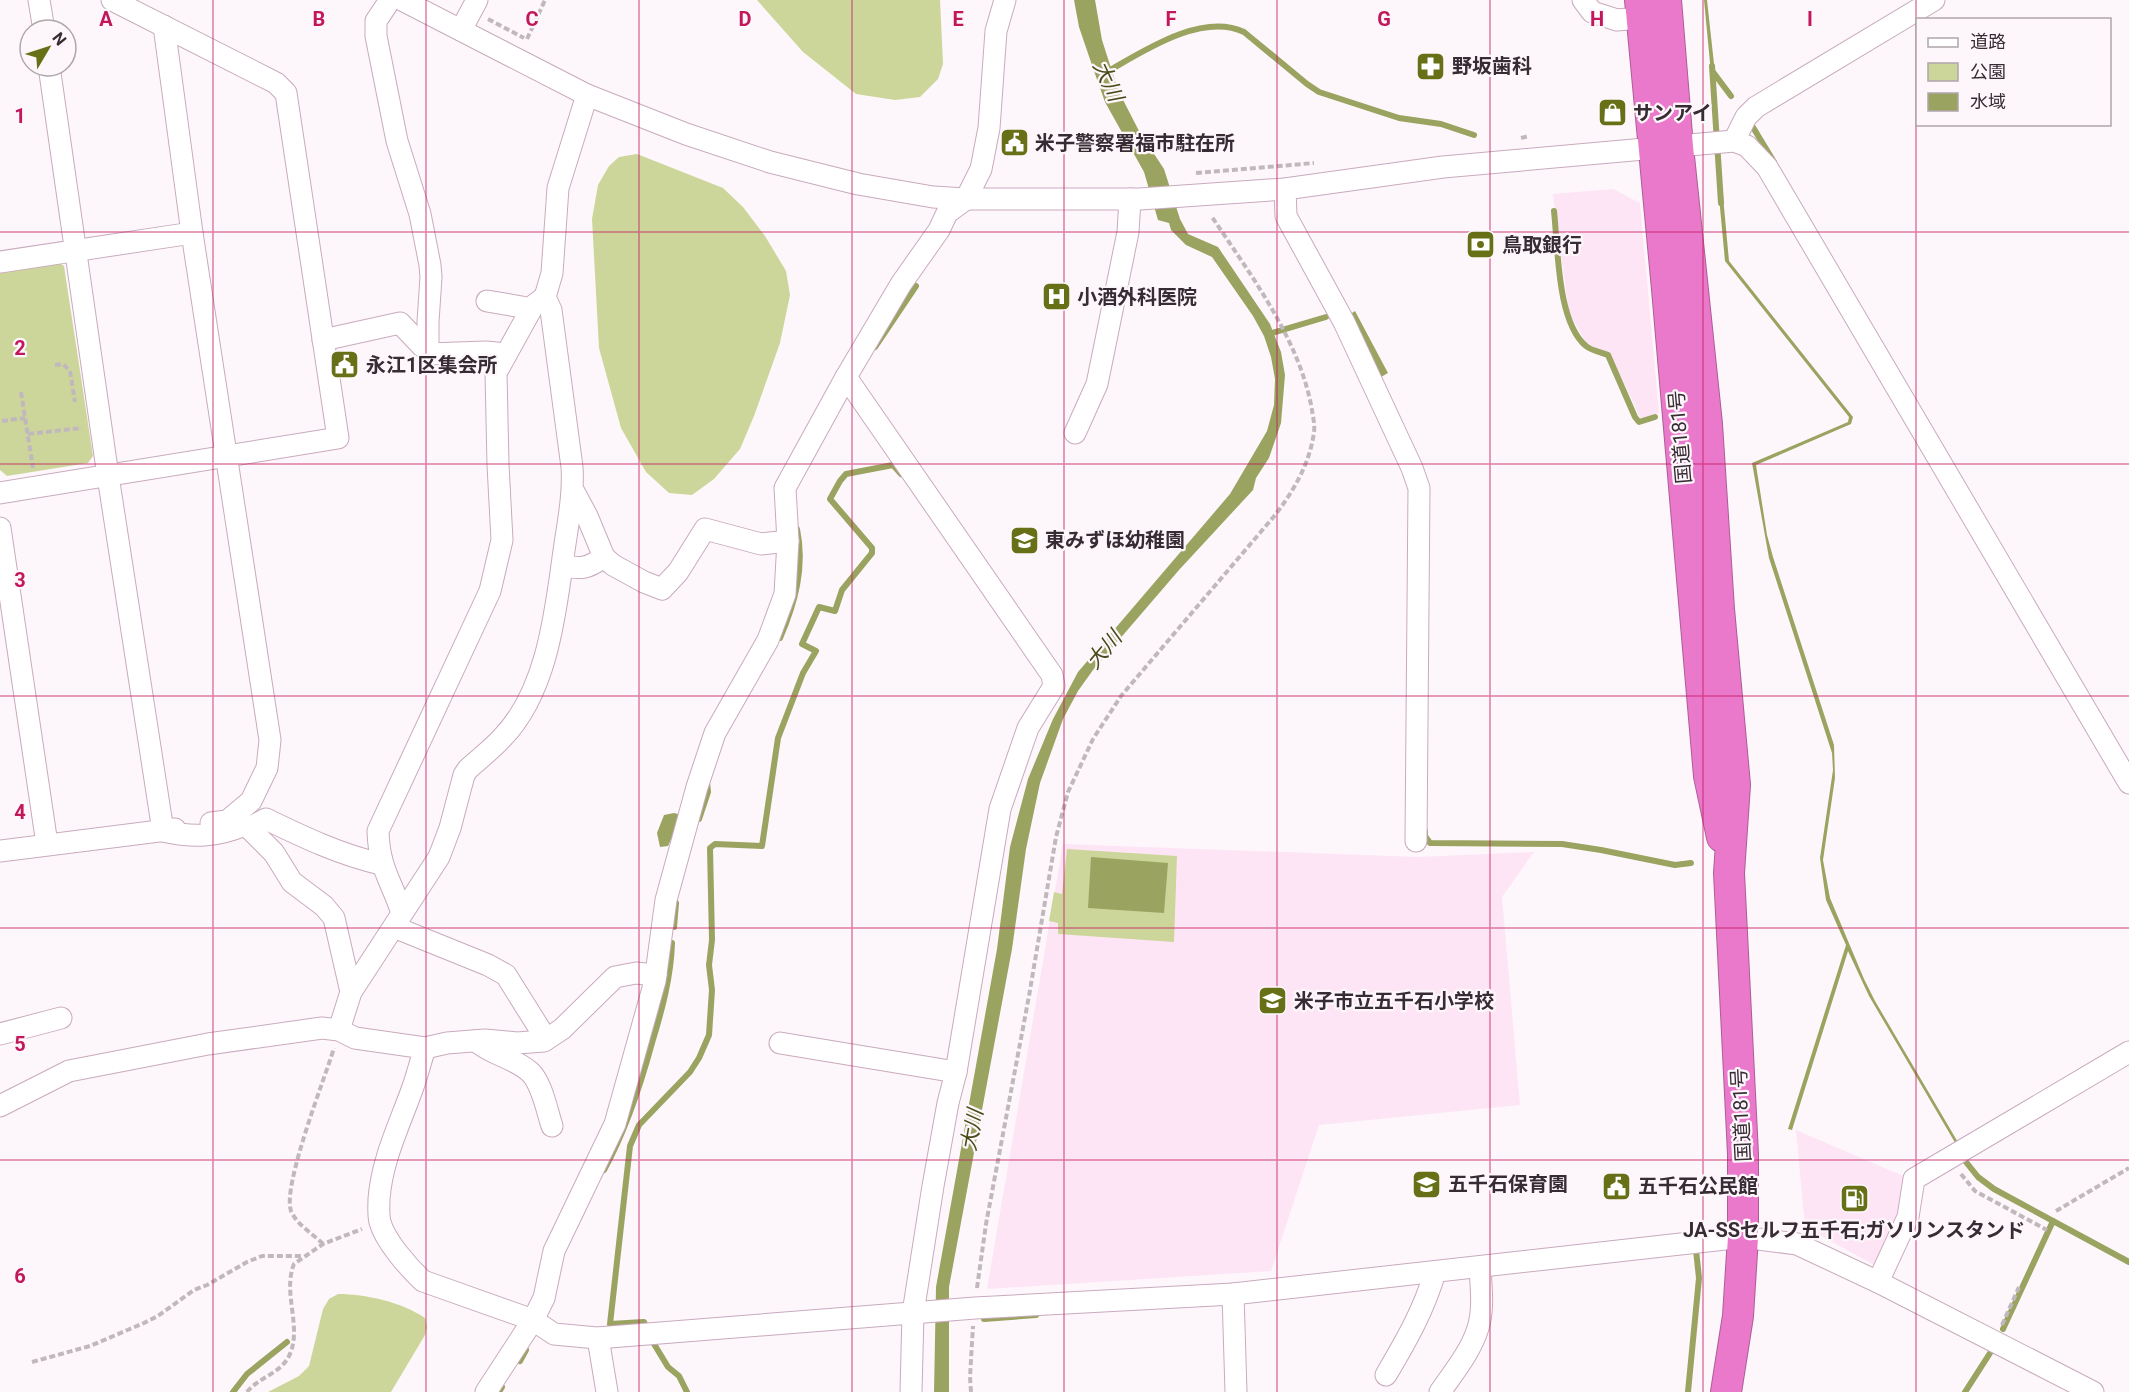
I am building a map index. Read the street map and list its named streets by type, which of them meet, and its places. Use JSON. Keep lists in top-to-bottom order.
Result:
{
  "streets": {
    "highway": ["国道181号"]
  },
  "water": ["大川"],
  "places": {
    "pharmacy": ["野坂歯科"],
    "shop": ["サンアイ"],
    "public building": ["米子警察署福市駐在所", "永江1区集会所", "五千石公民館"],
    "bank": ["鳥取銀行"],
    "hospital": ["小酒外科医院"],
    "school or university": ["東みずほ幼稚園", "米子市立五千石小学校", "五千石保育園"],
    "fuel station": ["JA-SSセルフ五千石;ガソリンスタンド"]
  },
  "legend": ["道路", "公園", "水域"],
  "north": "top right",
  "grid": {
    "columns": [
      "A",
      "B",
      "C",
      "D",
      "E",
      "F",
      "G",
      "H",
      "I"
    ],
    "rows": [
      "1",
      "2",
      "3",
      "4",
      "5",
      "6"
    ]
  }
}
